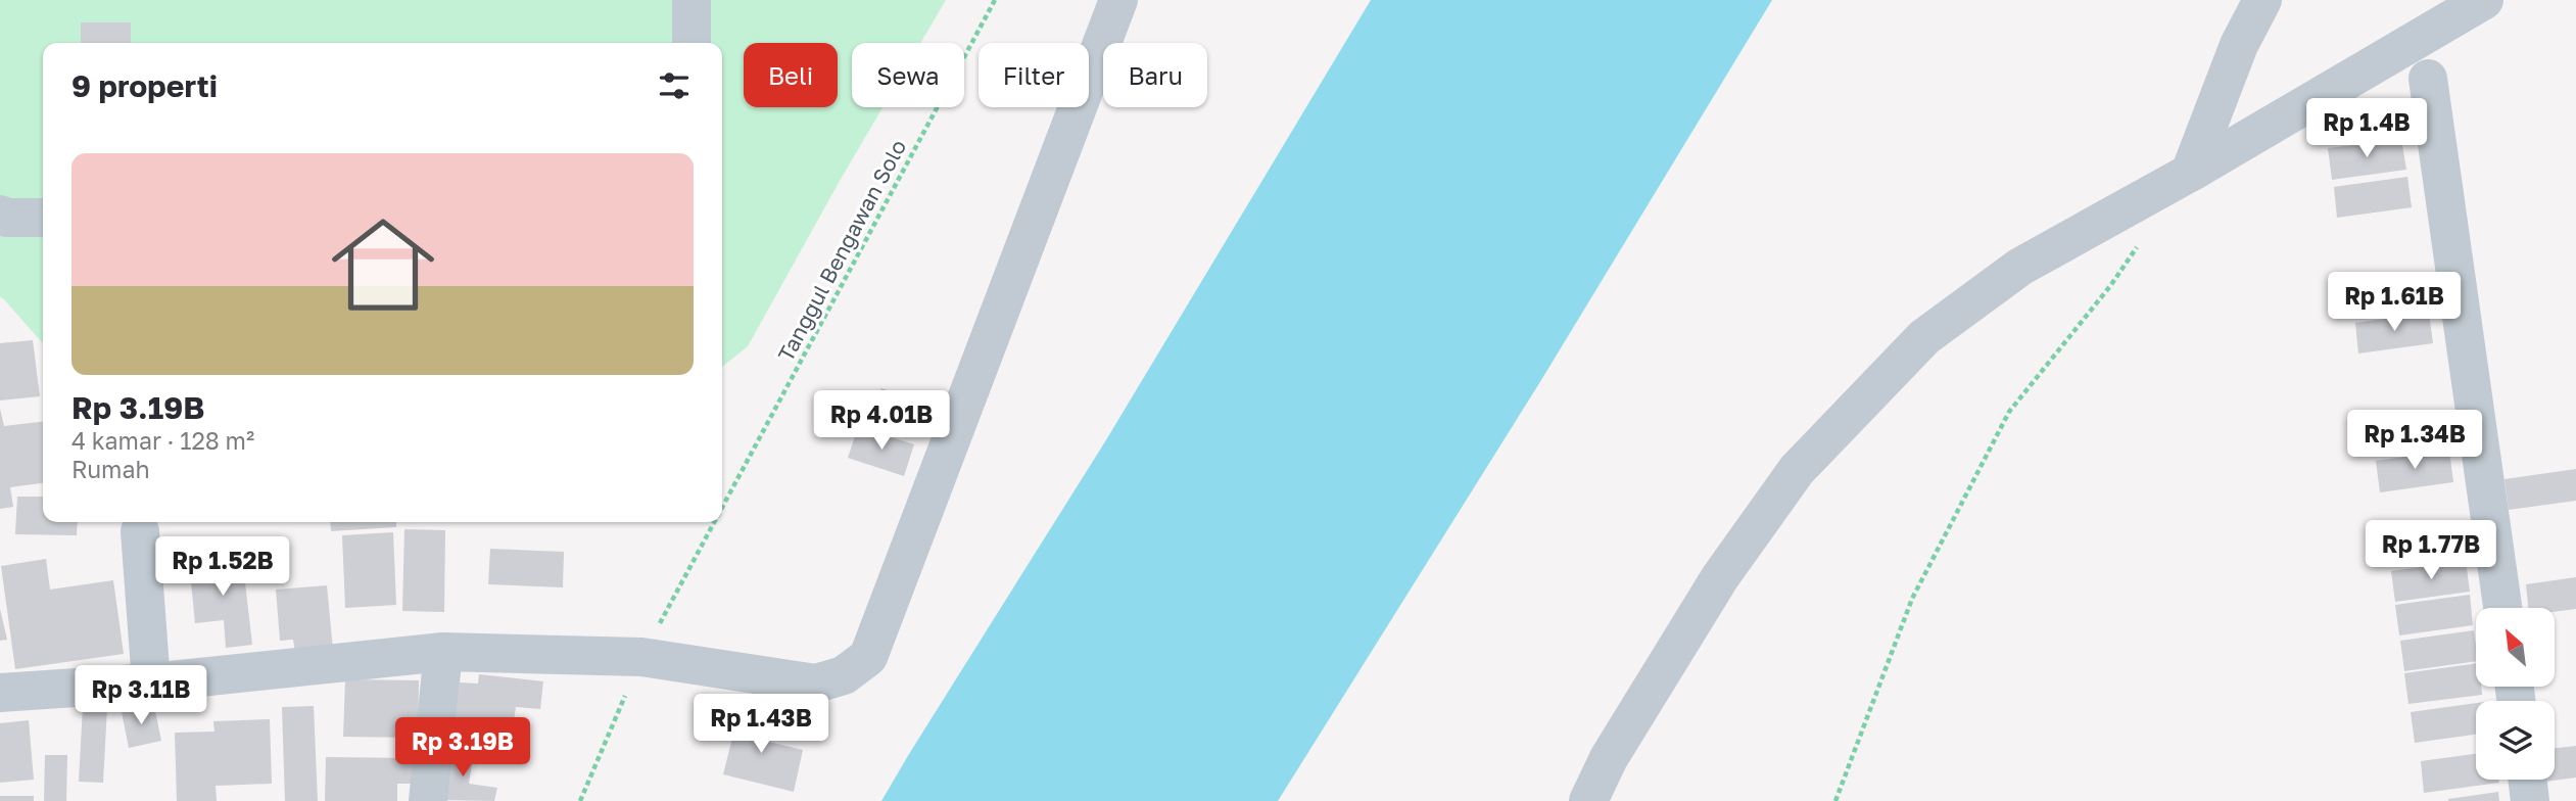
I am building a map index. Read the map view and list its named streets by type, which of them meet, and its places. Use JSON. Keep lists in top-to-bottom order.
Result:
{
  "streets": {
    "path": ["Tanggul Bengawan Solo"]
  },
  "north": "top left",
  "page": {
    "chip": [
      "Beli",
      "Sewa",
      "Filter",
      "Baru"
    ],
    "heading": "9 properti",
    "price": [
      "Rp 1.4B",
      "Rp 1.61B",
      "Rp 4.01B",
      "Rp 1.34B",
      "Rp 1.77B",
      "Rp 1.52B",
      "Rp 3.11B",
      "Rp 1.43B",
      "Rp 3.19B"
    ],
    "list": [
      {
        "name": "Rp 3.19B",
        "note": "4 kamar · 128 m² · Rumah"
      }
    ]
  }
}
